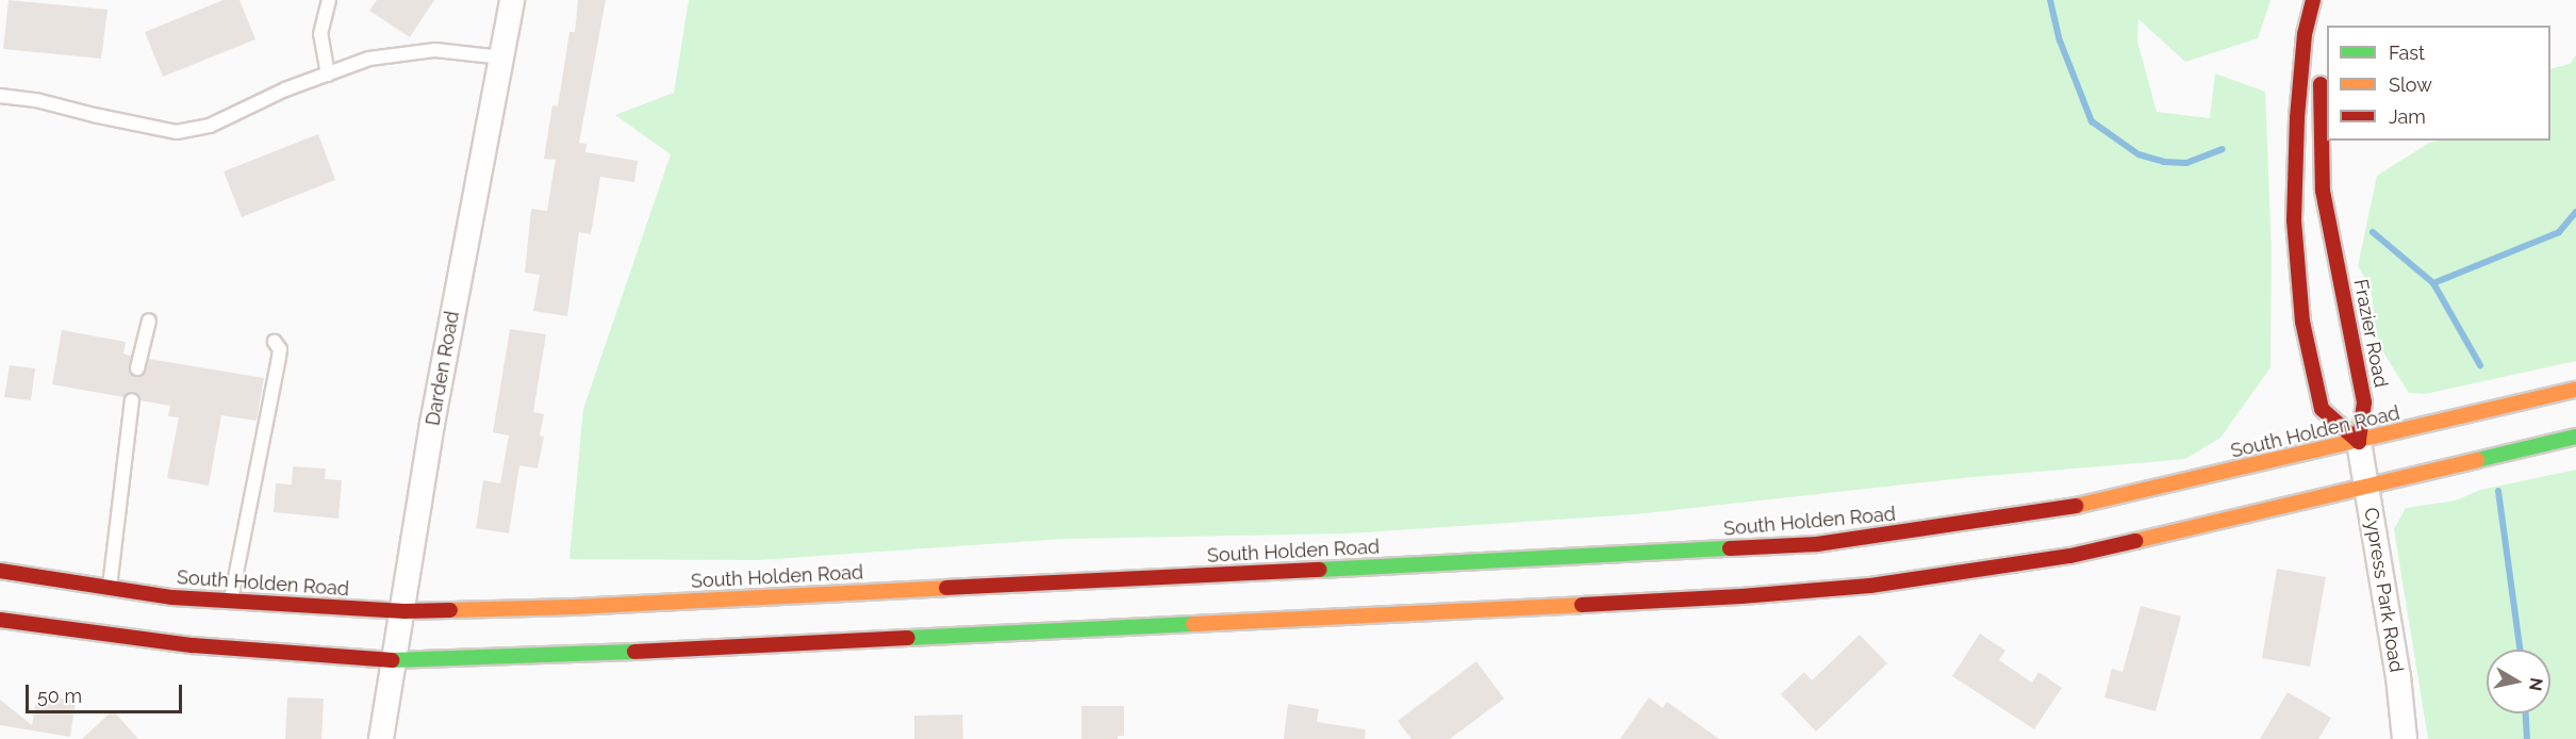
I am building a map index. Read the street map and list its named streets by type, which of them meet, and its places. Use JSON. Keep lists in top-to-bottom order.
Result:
{
  "streets": {
    "main road": ["Frazier Road", "South Holden Road"],
    "street": ["Darden Road", "Cypress Park Road"]
  },
  "crossings": [
    ["Frazier Road", "South Holden Road"],
    ["Frazier Road", "Cypress Park Road"],
    ["Darden Road", "South Holden Road"],
    ["South Holden Road", "Cypress Park Road"]
  ],
  "legend": ["Fast", "Slow", "Jam"],
  "scale_bar": "50 m",
  "north": "right"
}
